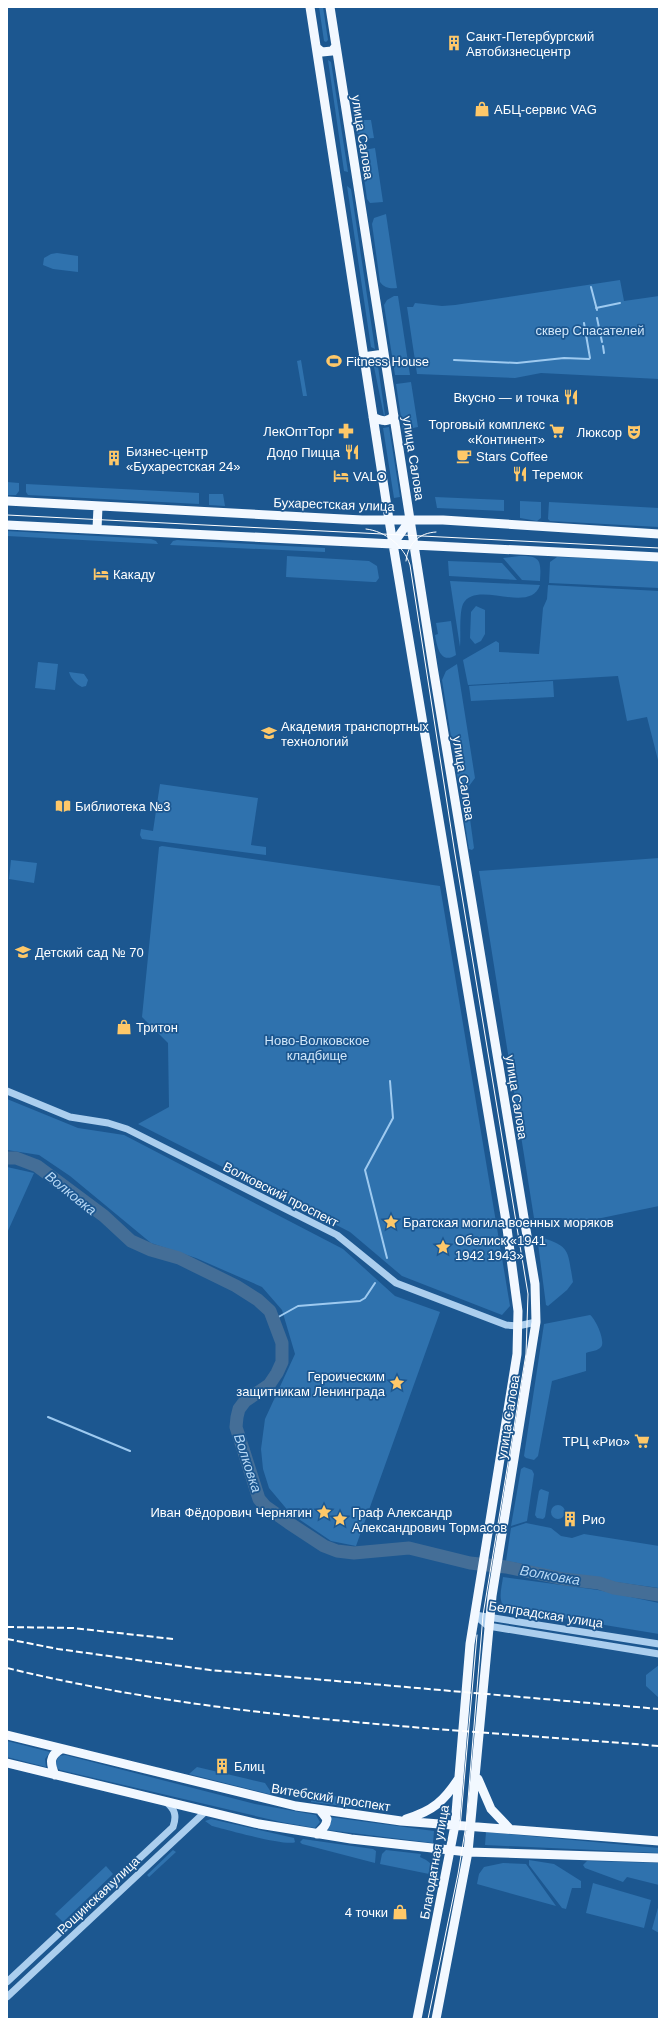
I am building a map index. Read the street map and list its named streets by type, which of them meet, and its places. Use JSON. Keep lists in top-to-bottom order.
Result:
{
  "streets": {
    "main road": [
      "улица Салова",
      "Бухарестская улица",
      "Витебский проспект",
      "Благодатная улица"
    ],
    "street": ["Волковский проспект", "Белградская улица", "Рощинская улица"]
  },
  "crossings": [
    ["улица Салова", "Бухарестская улица"],
    ["улица Салова", "Волковский проспект"],
    ["улица Салова", "Белградская улица"],
    ["улица Салова", "Благодатная улица"],
    ["Белградская улица", "Благодатная улица"],
    ["Витебский проспект", "Благодатная улица"]
  ],
  "water": ["Волковка"],
  "parks": ["cквер Спасателей", "Ново-Волковское кладбище"],
  "places": {
    "building": [
      "Санкт-Петербургский Автобизнесцентр",
      "Бизнес-центр «Бухарестская 24»",
      "Рио",
      "Блиц"
    ],
    "shop": ["АБЦ-сервис VAG", "Тритон", "4 точки"],
    "sports": ["Fitness House"],
    "restaurant": ["Вкусно — и точка", "Додо Пицца", "Теремок"],
    "pharmacy": ["ЛекОптТорг"],
    "supermarket": ["Торговый комплекс «Континент»", "ТРЦ «Рио»"],
    "theatre": ["Люксор"],
    "cafe": ["Stars Coffee"],
    "hotel": ["VALO", "Какаду"],
    "school or university": ["Академия транспортных технологий", "Детский сад № 70"],
    "library": ["Библиотека №3"],
    "place": [
      "Братская могила военных моряков",
      "Обелиск «1941 1942 1943»",
      "Героическим защитникам Ленинграда",
      "Иван Фёдорович Чернягин",
      "Граф Александр Александрович Тормасов"
    ]
  }
}
